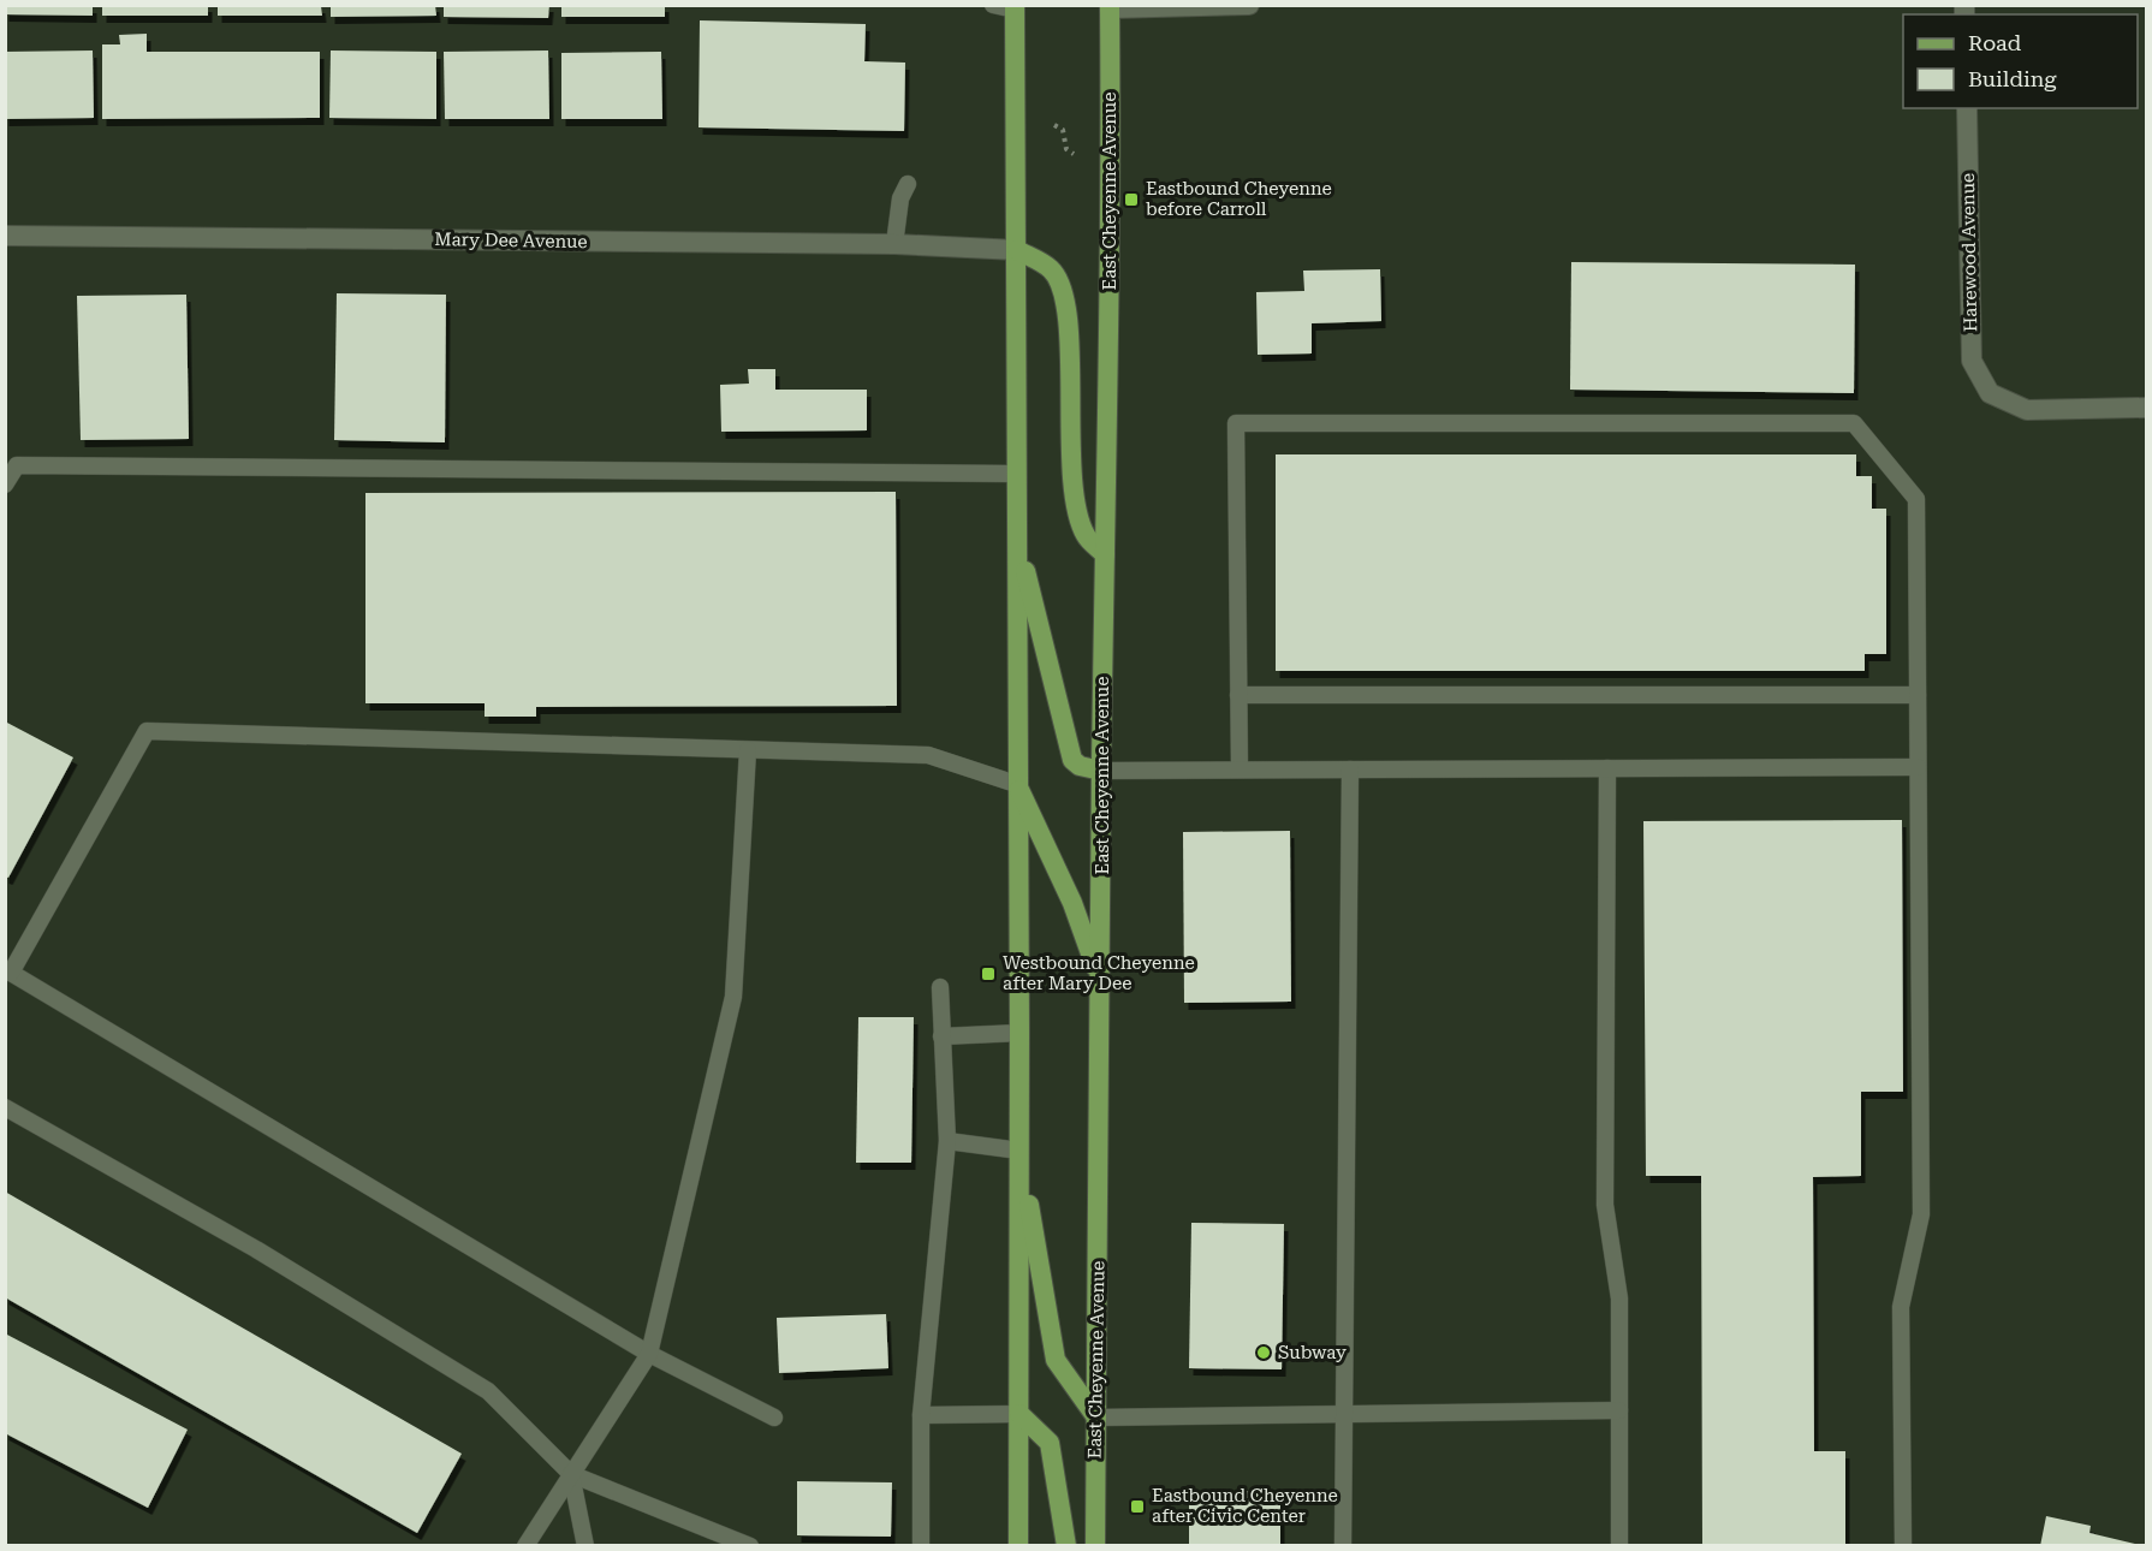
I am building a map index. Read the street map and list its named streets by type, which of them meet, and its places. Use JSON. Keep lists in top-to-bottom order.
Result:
{
  "streets": {
    "main road": ["East Cheyenne Avenue"],
    "street": ["Mary Dee Avenue", "Harewood Avenue"]
  },
  "places": {
    "transit": ["Eastbound Cheyenne before Carroll", "Westbound Cheyenne after Mary Dee", "Eastbound Cheyenne after Civic Center"],
    "other": ["Subway"]
  },
  "legend": ["Road", "Building"]
}
